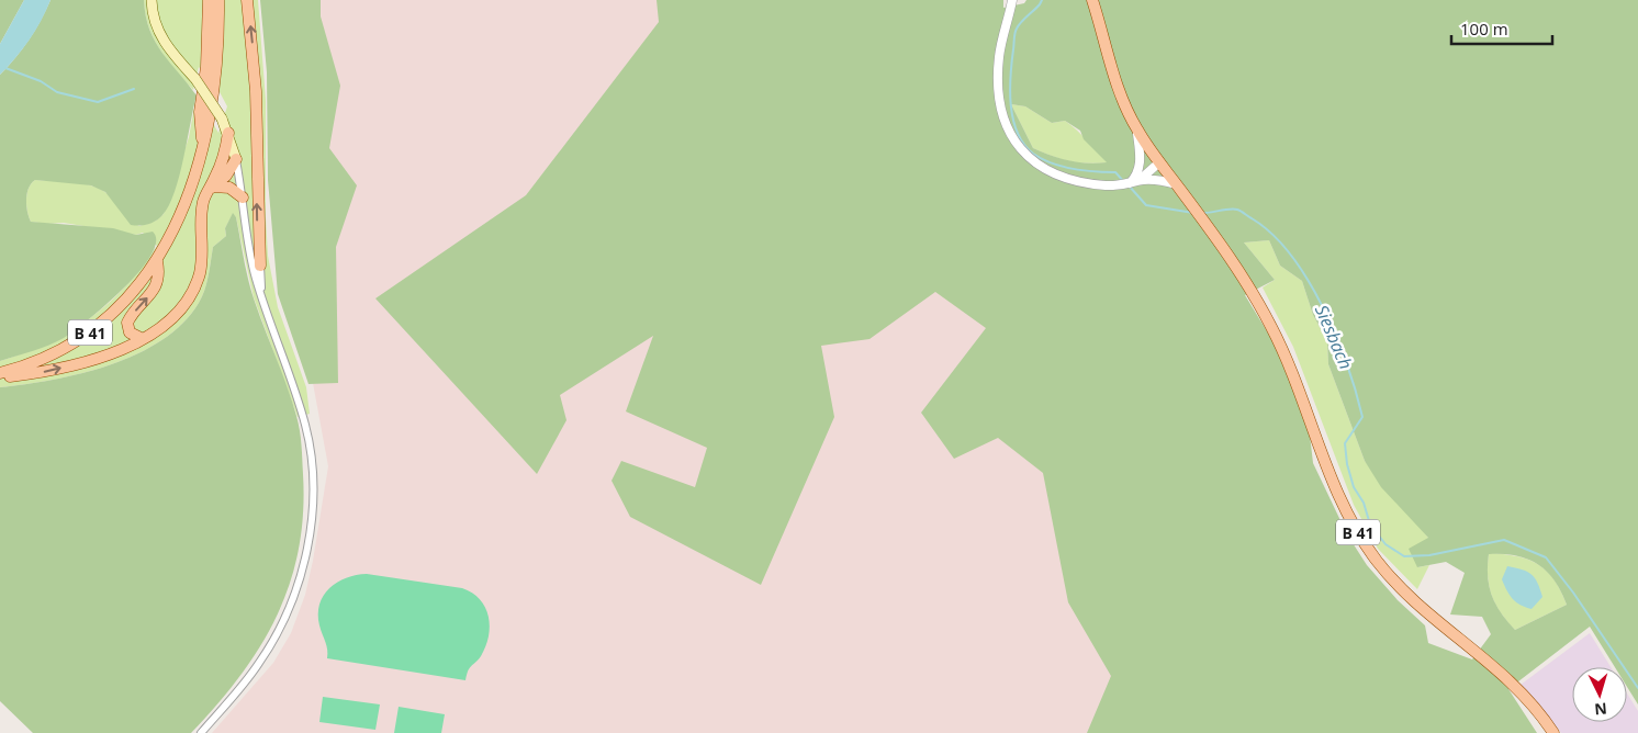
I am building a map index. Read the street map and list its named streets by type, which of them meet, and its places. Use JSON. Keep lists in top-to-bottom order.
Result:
{
  "streets": {
    "main road": ["B 41"]
  },
  "water": ["Siesbach"],
  "scale_bar": "100 m",
  "north": "bottom"
}
